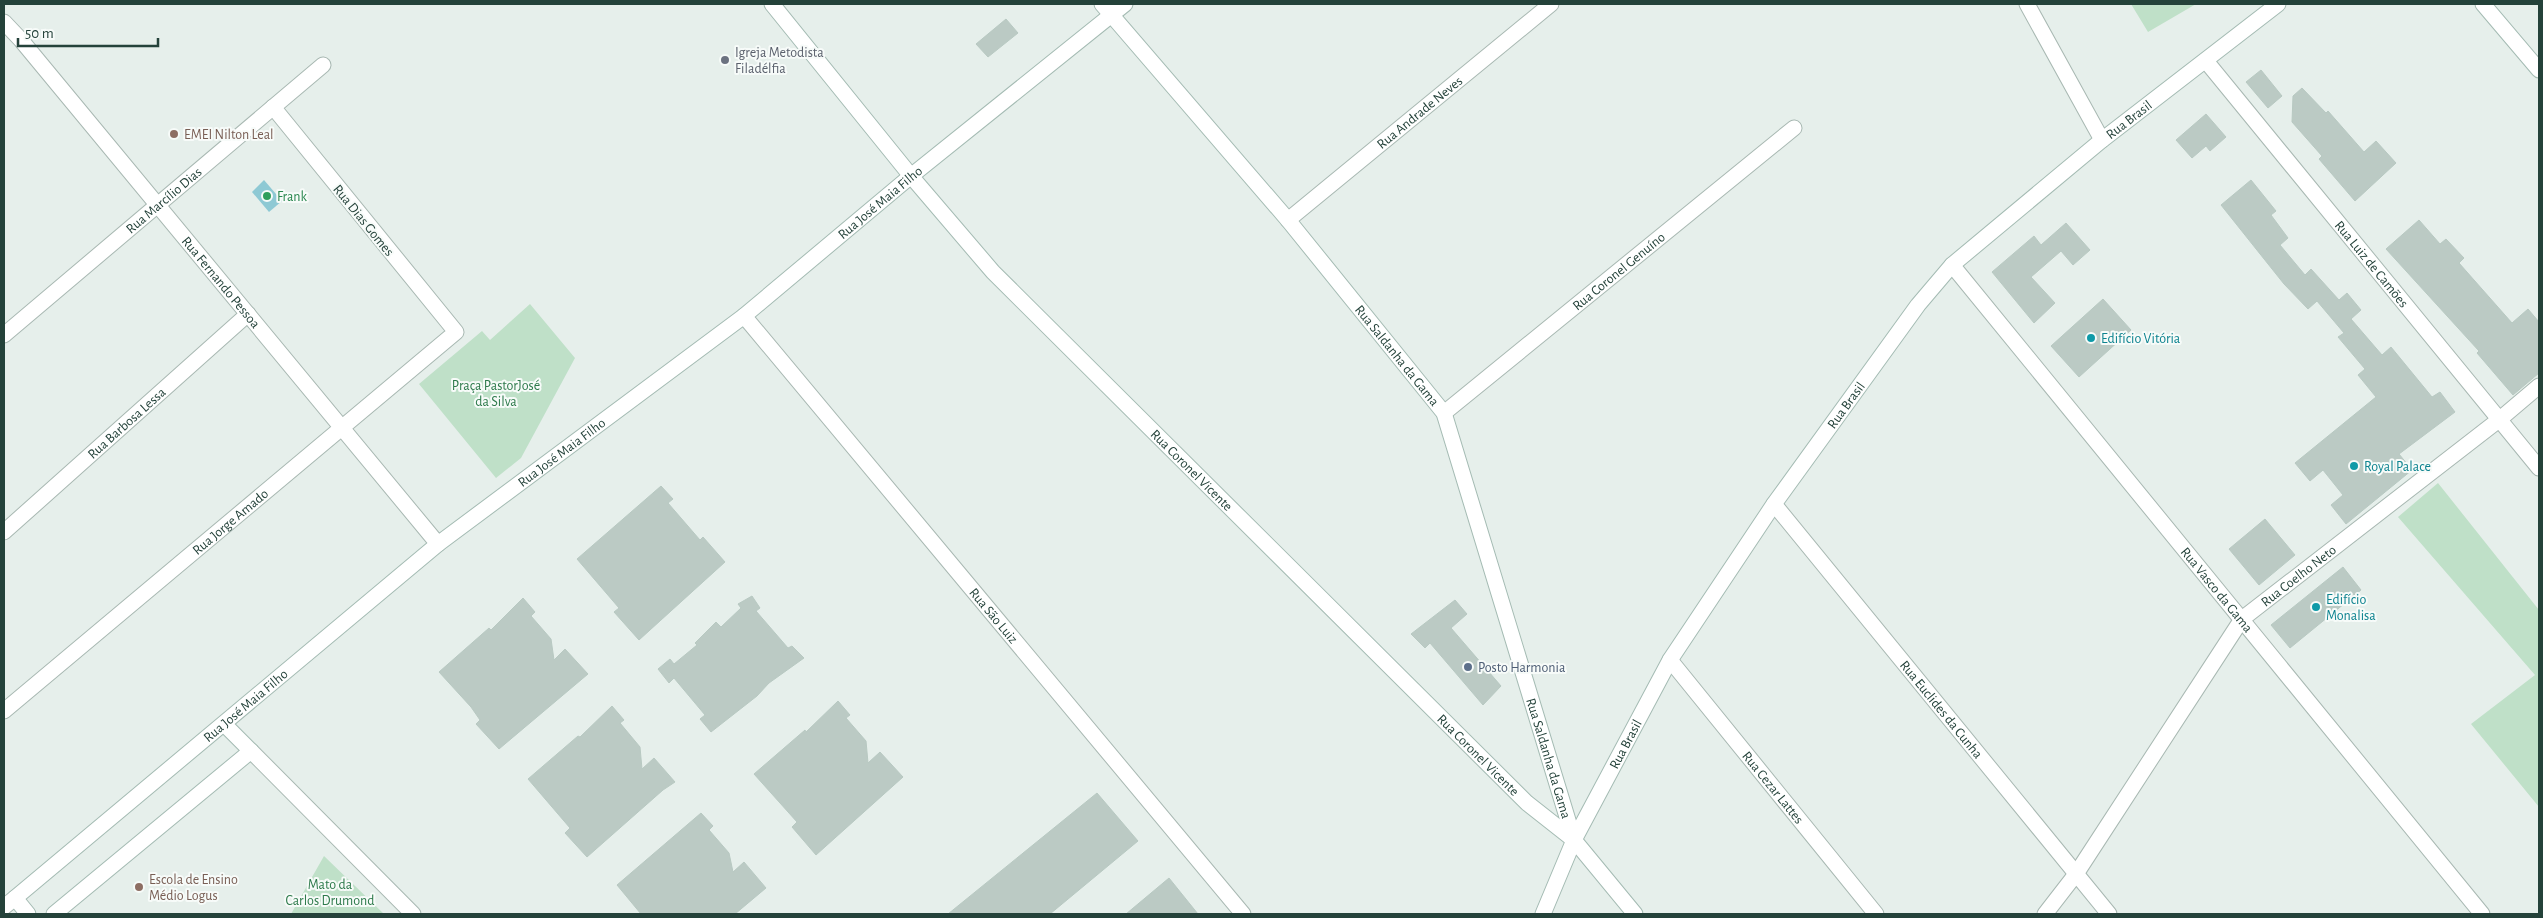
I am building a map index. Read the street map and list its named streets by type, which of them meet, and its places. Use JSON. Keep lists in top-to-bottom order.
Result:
{
  "streets": {
    "street": [
      "Rua Andrade Neves",
      "Rua Brasil",
      "Rua Marcílio Dias",
      "Rua José Maia Filho",
      "Rua Dias Gomes",
      "Rua Luiz de Camões",
      "Rua Coronel Genuíno",
      "Rua Fernando Pessoa",
      "Rua Saldanha da Gama",
      "Rua Barbosa Lessa",
      "Rua Coronel Vicente",
      "Rua Jorge Amado",
      "Rua Coelho Neto",
      "Rua Vasco da Gama",
      "Rua São Luiz",
      "Rua Euclides da Cunha",
      "Rua Cezar Lattes"
    ]
  },
  "crossings": [
    ["Rua Andrade Neves", "Rua Saldanha da Gama"],
    ["Rua Brasil", "Rua Luiz de Camões"],
    ["Rua Brasil", "Rua Saldanha da Gama"],
    ["Rua Brasil", "Rua Coronel Vicente"],
    ["Rua Brasil", "Rua Vasco da Gama"],
    ["Rua Brasil", "Rua Euclides da Cunha"],
    ["Rua Brasil", "Rua Cezar Lattes"],
    ["Rua Marcílio Dias", "Rua Dias Gomes"],
    ["Rua Marcílio Dias", "Rua Fernando Pessoa"],
    ["Rua José Maia Filho", "Rua Fernando Pessoa"],
    ["Rua José Maia Filho", "Rua Saldanha da Gama"],
    ["Rua José Maia Filho", "Rua Coronel Vicente"],
    ["Rua José Maia Filho", "Rua São Luiz"],
    ["Rua Dias Gomes", "Rua Jorge Amado"],
    ["Rua Luiz de Camões", "Rua Coelho Neto"],
    ["Rua Coronel Genuíno", "Rua Saldanha da Gama"],
    ["Rua Fernando Pessoa", "Rua Barbosa Lessa"],
    ["Rua Fernando Pessoa", "Rua Jorge Amado"],
    ["Rua Saldanha da Gama", "Rua Coronel Vicente"],
    ["Rua Coelho Neto", "Rua Vasco da Gama"],
    ["Rua Coelho Neto", "Rua Euclides da Cunha"]
  ],
  "parks": ["Praça PastorJosé da Silva", "Mato da Carlos Drumond"],
  "places": [
    "Igreja Metodista Filadélfia",
    "EMEI Nilton Leal",
    "Frank",
    "Edifício Vitória",
    "Royal Palace",
    "Edifício Monalisa",
    "Posto Harmonia",
    "Escola de Ensino Médio Logus"
  ],
  "scale_bar": "50 m"
}
